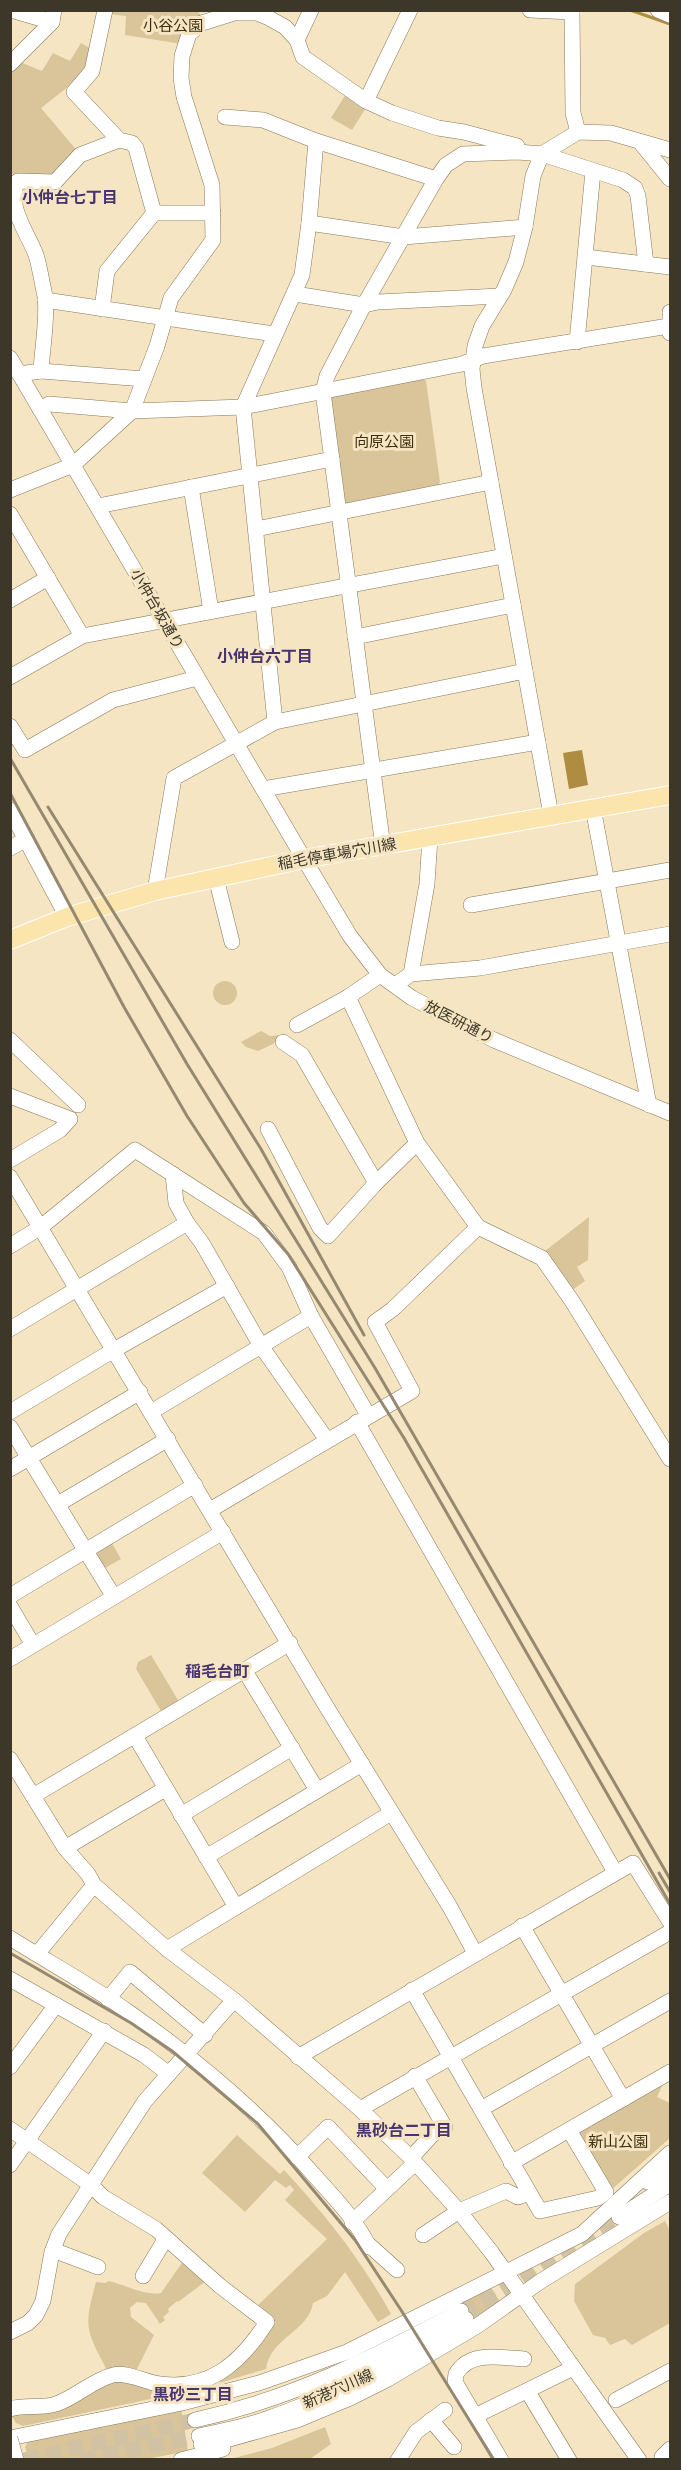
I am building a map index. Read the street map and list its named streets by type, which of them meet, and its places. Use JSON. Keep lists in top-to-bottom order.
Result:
{
  "streets": {
    "main road": ["稲毛停車場穴川線"],
    "street": ["小仲台坂通り", "放医研通り", "新港穴川線"]
  },
  "crossings": [
    ["小仲台坂通り", "稲毛停車場穴川線"],
    ["小仲台坂通り", "放医研通り"],
    ["稲毛停車場穴川線", "放医研通り"]
  ],
  "districts": [
    "小仲台七丁目",
    "小仲台六丁目",
    "稲毛台町",
    "黒砂台二丁目",
    "黒砂三丁目"
  ],
  "parks": ["小谷公園", "向原公園", "新山公園"]
}
